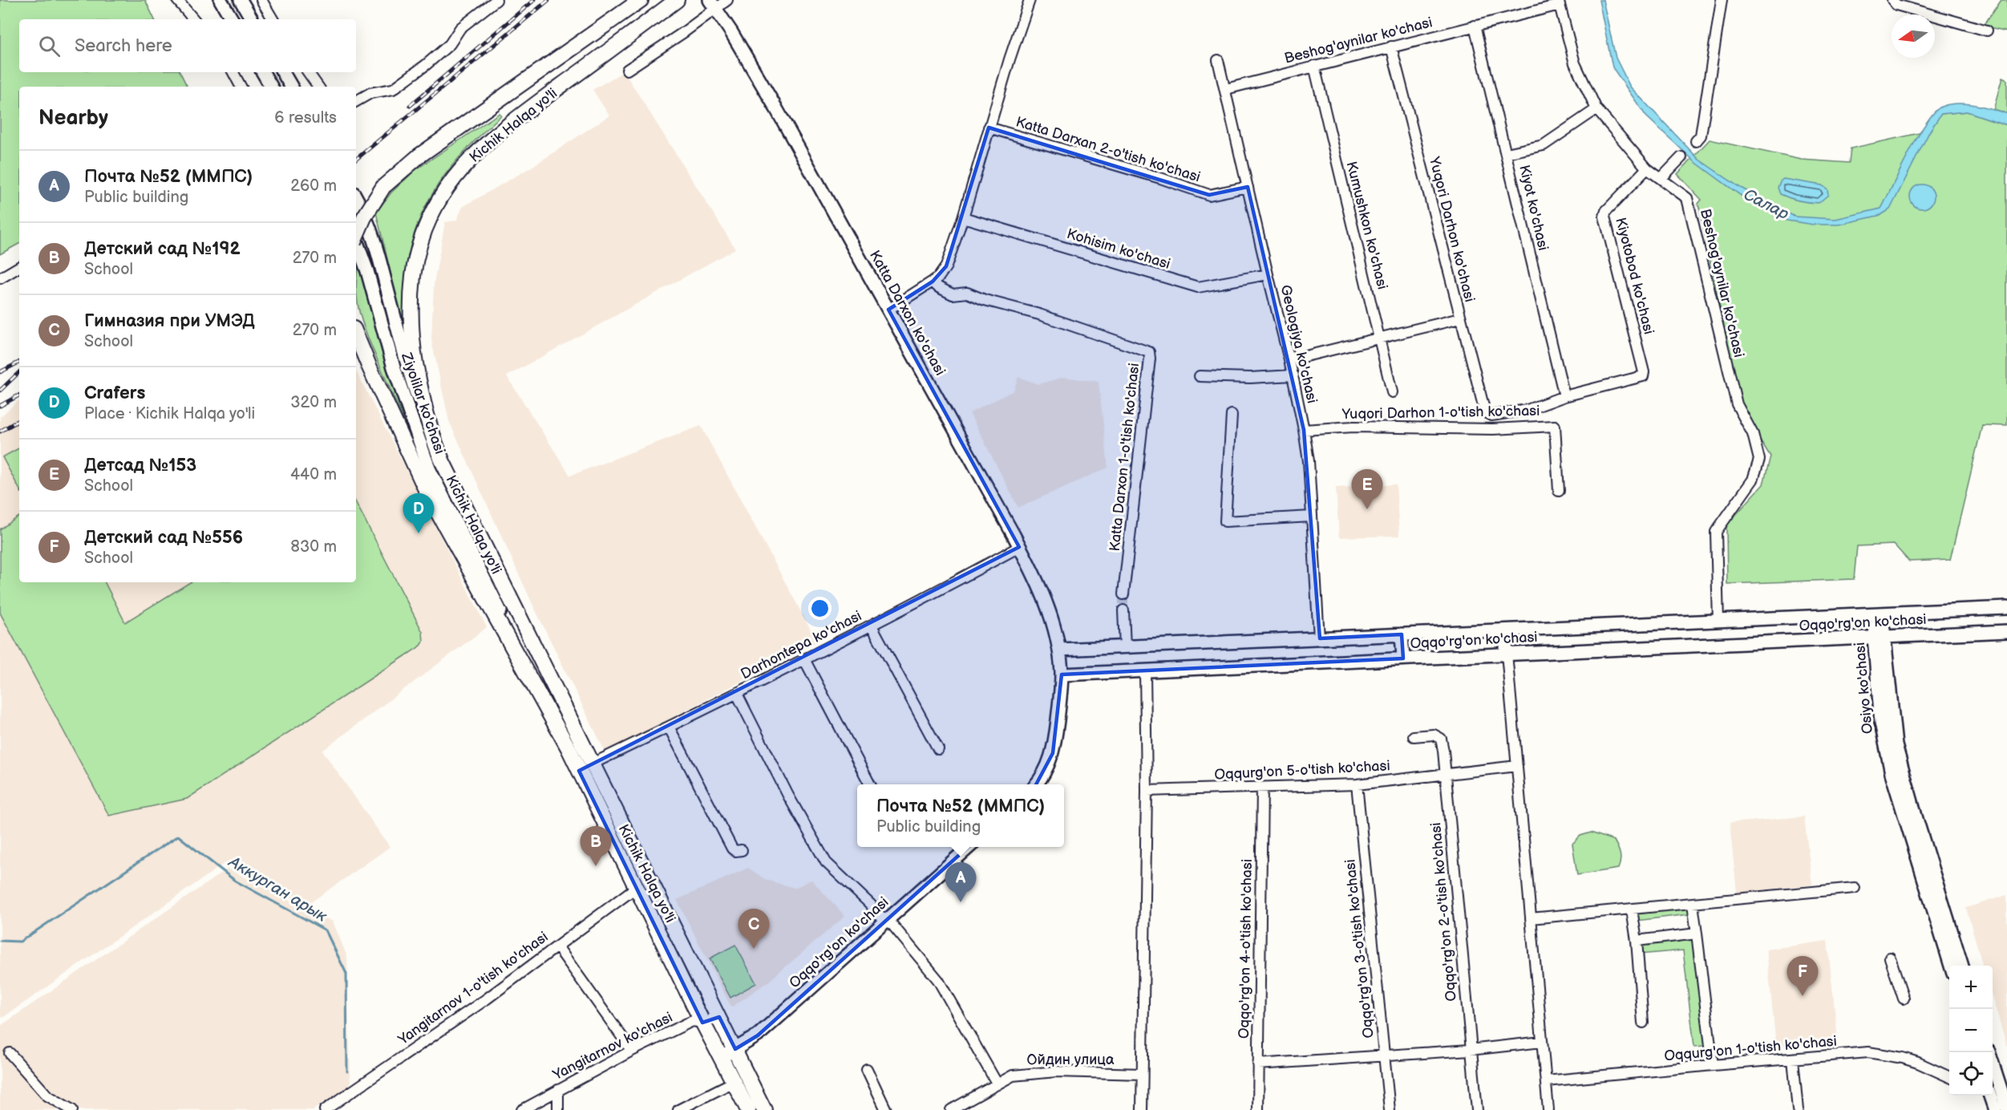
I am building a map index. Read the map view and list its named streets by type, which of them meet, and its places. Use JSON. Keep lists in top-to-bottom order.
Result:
{
  "streets": {
    "highway": ["Kichik Halqa yo'li"],
    "main road": [
      "Katta Darxon ko'chasi",
      "Ziyolilar ko'chasi",
      "Oqqo'rg'on ko'chasi",
      "Osiyo ko'chasi"
    ],
    "street": [
      "Beshog'aynilar ko'chasi",
      "Katta Darxan 2-o'tish ko'chasi",
      "Kiyot ko'chasi",
      "Kumushkon ko'chasi",
      "Yuqori Darhon ko'chasi",
      "Kohisim ko'chasi",
      "Kiyotobod ko'chasi",
      "Geologiya ko'chasi",
      "Yuqori Darhon 1-o'tish ko'chasi",
      "Katta Darxon 1-o'tish ko'chasi",
      "Darhontepa ko'chasi",
      "Oqqurg'on 5-o'tish ko'chasi",
      "Oqqo'rg'on 2-o'tish ko'chasi",
      "Oqqo'rg'on 4-o'tish ko'chasi",
      "Oqqo'rg'on 3-o'tish ko'chasi",
      "Yangitarnov 1-o'tish ko'chasi",
      "Yangitarnov ko'chasi",
      "Oqqurg'on 1-o'tish ko'chasi",
      "Ойдин улица"
    ]
  },
  "crossings": [
    ["Beshog'aynilar ko'chasi", "Kiyot ko'chasi"],
    ["Beshog'aynilar ko'chasi", "Kumushkon ko'chasi"],
    ["Beshog'aynilar ko'chasi", "Yuqori Darhon ko'chasi"],
    ["Beshog'aynilar ko'chasi", "Kiyotobod ko'chasi"],
    ["Beshog'aynilar ko'chasi", "Geologiya ko'chasi"],
    ["Beshog'aynilar ko'chasi", "Oqqo'rg'on ko'chasi"],
    ["Kichik Halqa yo'li", "Ziyolilar ko'chasi"],
    ["Kichik Halqa yo'li", "Oqqo'rg'on ko'chasi"],
    ["Kichik Halqa yo'li", "Darhontepa ko'chasi"],
    ["Kichik Halqa yo'li", "Yangitarnov 1-o'tish ko'chasi"],
    ["Kichik Halqa yo'li", "Yangitarnov ko'chasi"],
    ["Katta Darxan 2-o'tish ko'chasi", "Geologiya ko'chasi"],
    ["Kiyot ko'chasi", "Yuqori Darhon 1-o'tish ko'chasi"],
    ["Yuqori Darhon ko'chasi", "Yuqori Darhon 1-o'tish ko'chasi"],
    ["Kohisim ko'chasi", "Geologiya ko'chasi"],
    ["Kiyotobod ko'chasi", "Yuqori Darhon 1-o'tish ko'chasi"],
    ["Katta Darxon ko'chasi", "Oqqo'rg'on ko'chasi"],
    ["Katta Darxon ko'chasi", "Darhontepa ko'chasi"],
    ["Geologiya ko'chasi", "Yuqori Darhon 1-o'tish ko'chasi"],
    ["Geologiya ko'chasi", "Oqqo'rg'on ko'chasi"],
    ["Oqqo'rg'on ko'chasi", "Osiyo ko'chasi"],
    ["Oqqurg'on 5-o'tish ko'chasi", "Oqqo'rg'on 2-o'tish ko'chasi"],
    ["Oqqurg'on 5-o'tish ko'chasi", "Oqqo'rg'on 4-o'tish ko'chasi"],
    ["Oqqurg'on 5-o'tish ko'chasi", "Oqqo'rg'on 3-o'tish ko'chasi"]
  ],
  "water": ["Салар", "Аккурган арык"],
  "north": "left",
  "page": {
    "search": "Search here",
    "heading": ["Nearby", "6 results"],
    "list": [
      {
        "mark": "A",
        "name": "Почта №52 (ММПС)",
        "note": "Public building",
        "value": "260 m"
      },
      {
        "mark": "B",
        "name": "Детский сад №192",
        "note": "School",
        "value": "270 m"
      },
      {
        "mark": "C",
        "name": "Гимназия при УМЭД",
        "note": "School",
        "value": "270 m"
      },
      {
        "mark": "D",
        "name": "Crafers",
        "note": "Place · Kichik Halqa yo'li",
        "value": "320 m"
      },
      {
        "mark": "E",
        "name": "Детсад №153",
        "note": "School",
        "value": "440 m"
      },
      {
        "mark": "F",
        "name": "Детский сад №556",
        "note": "School",
        "value": "830 m"
      }
    ],
    "pins": [
      "E",
      "D",
      "B",
      "A",
      "C",
      "F"
    ],
    "popup": ["Почта №52 (ММПС)", "Public building"],
    "map_buttons": ["+", "−"]
  }
}
